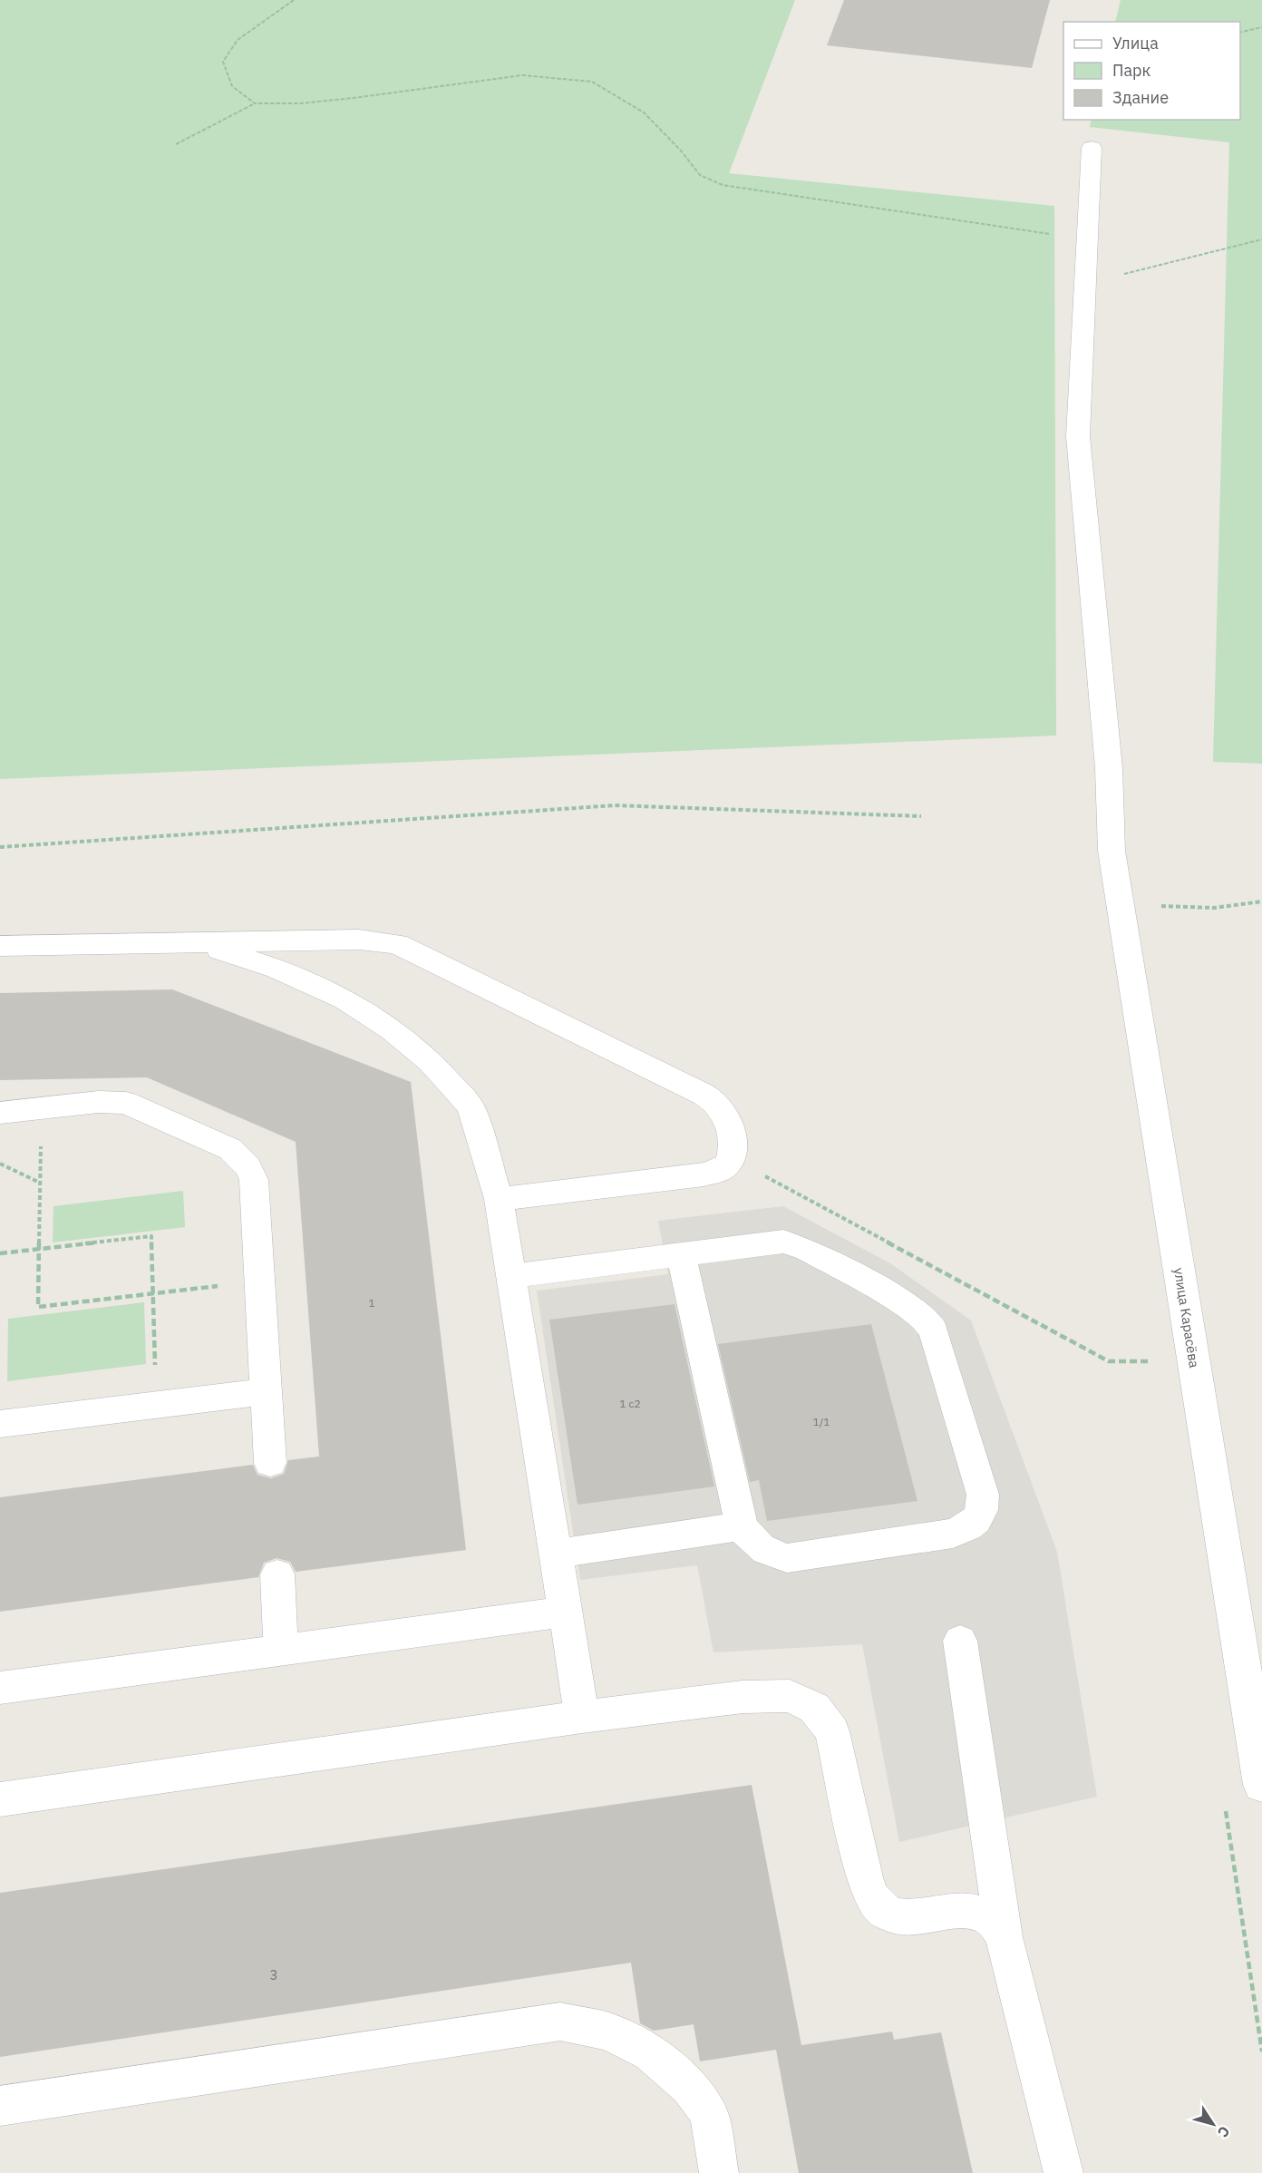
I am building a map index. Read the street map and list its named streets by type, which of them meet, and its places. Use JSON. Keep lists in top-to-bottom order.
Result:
{
  "streets": {
    "street": ["улица Карасёва"]
  },
  "house_numbers": [
    "1",
    "1 с2",
    "1/1",
    "3"
  ],
  "legend": ["Улица", "Парк", "Здание"],
  "north": "bottom right"
}
